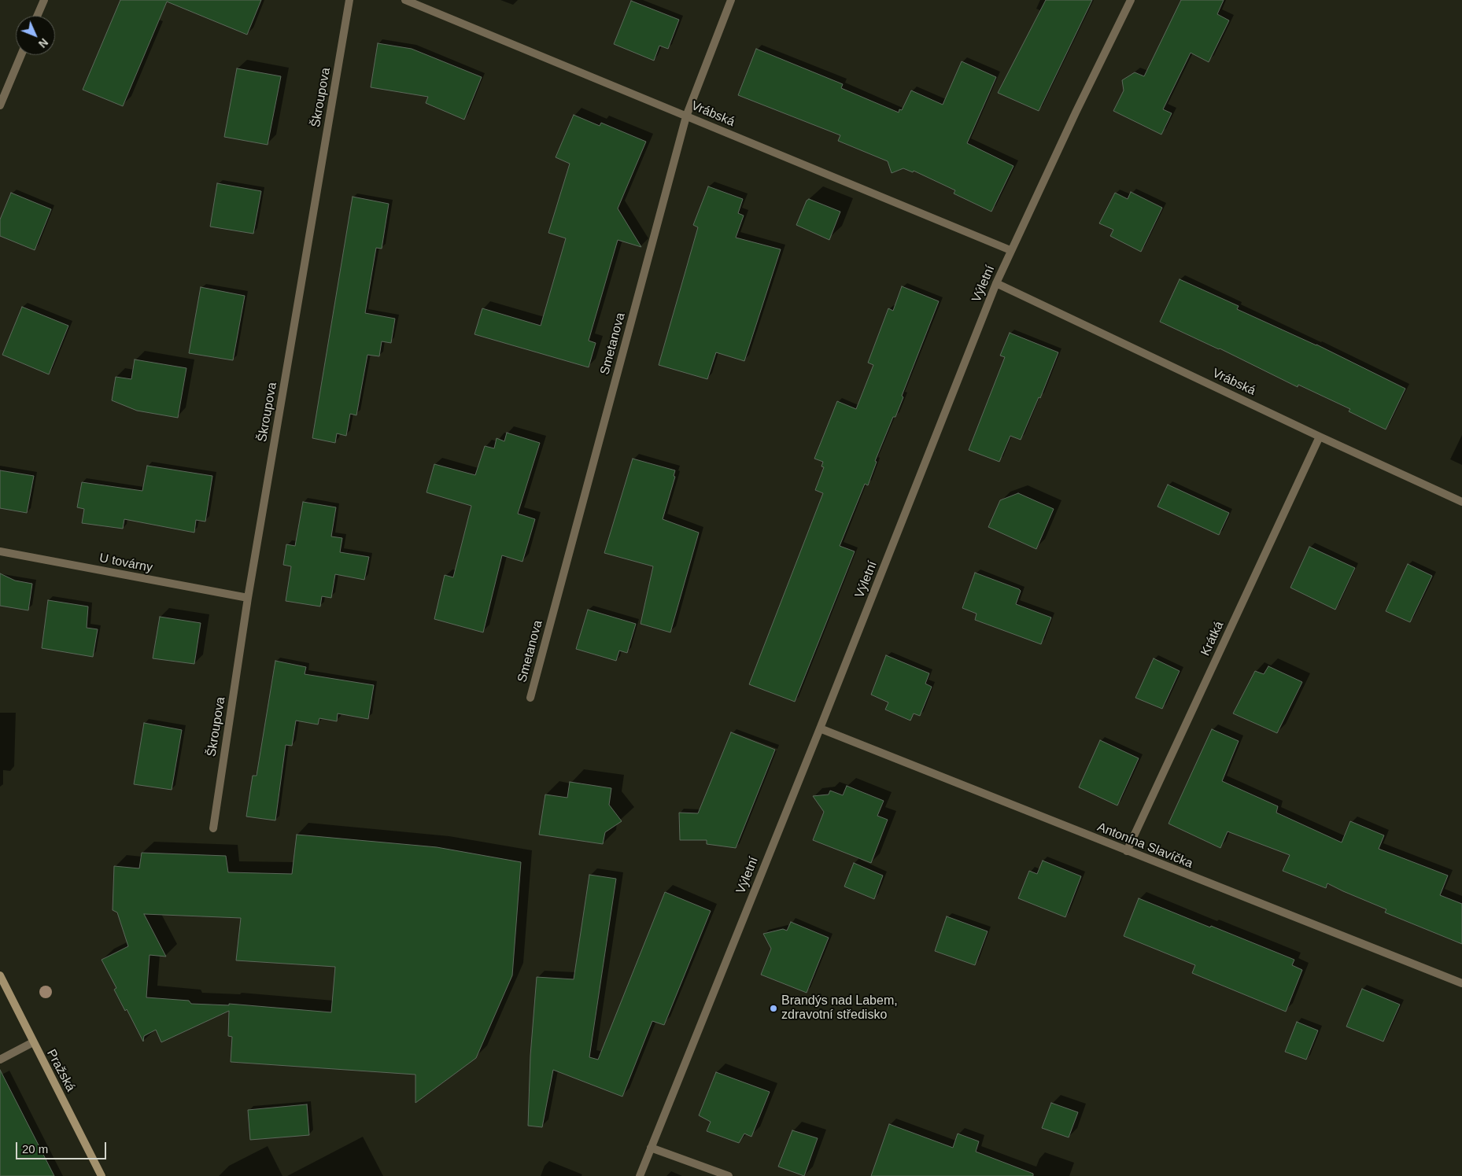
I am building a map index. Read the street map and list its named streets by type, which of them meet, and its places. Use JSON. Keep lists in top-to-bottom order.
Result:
{
  "streets": {
    "main road": ["Pražská"],
    "street": [
      "Škroupova",
      "Vrábská",
      "Výletní",
      "Smetanova",
      "U továrny",
      "Krátká",
      "Antonína Slavíčka"
    ]
  },
  "crossings": [
    ["Škroupova", "U továrny"],
    ["Vrábská", "Výletní"],
    ["Vrábská", "Smetanova"],
    ["Vrábská", "Krátká"],
    ["Výletní", "Antonína Slavíčka"],
    ["Krátká", "Antonína Slavíčka"]
  ],
  "places": ["Brandýs nad Labem, zdravotní středisko"],
  "scale_bar": "20 m",
  "north": "bottom right"
}
